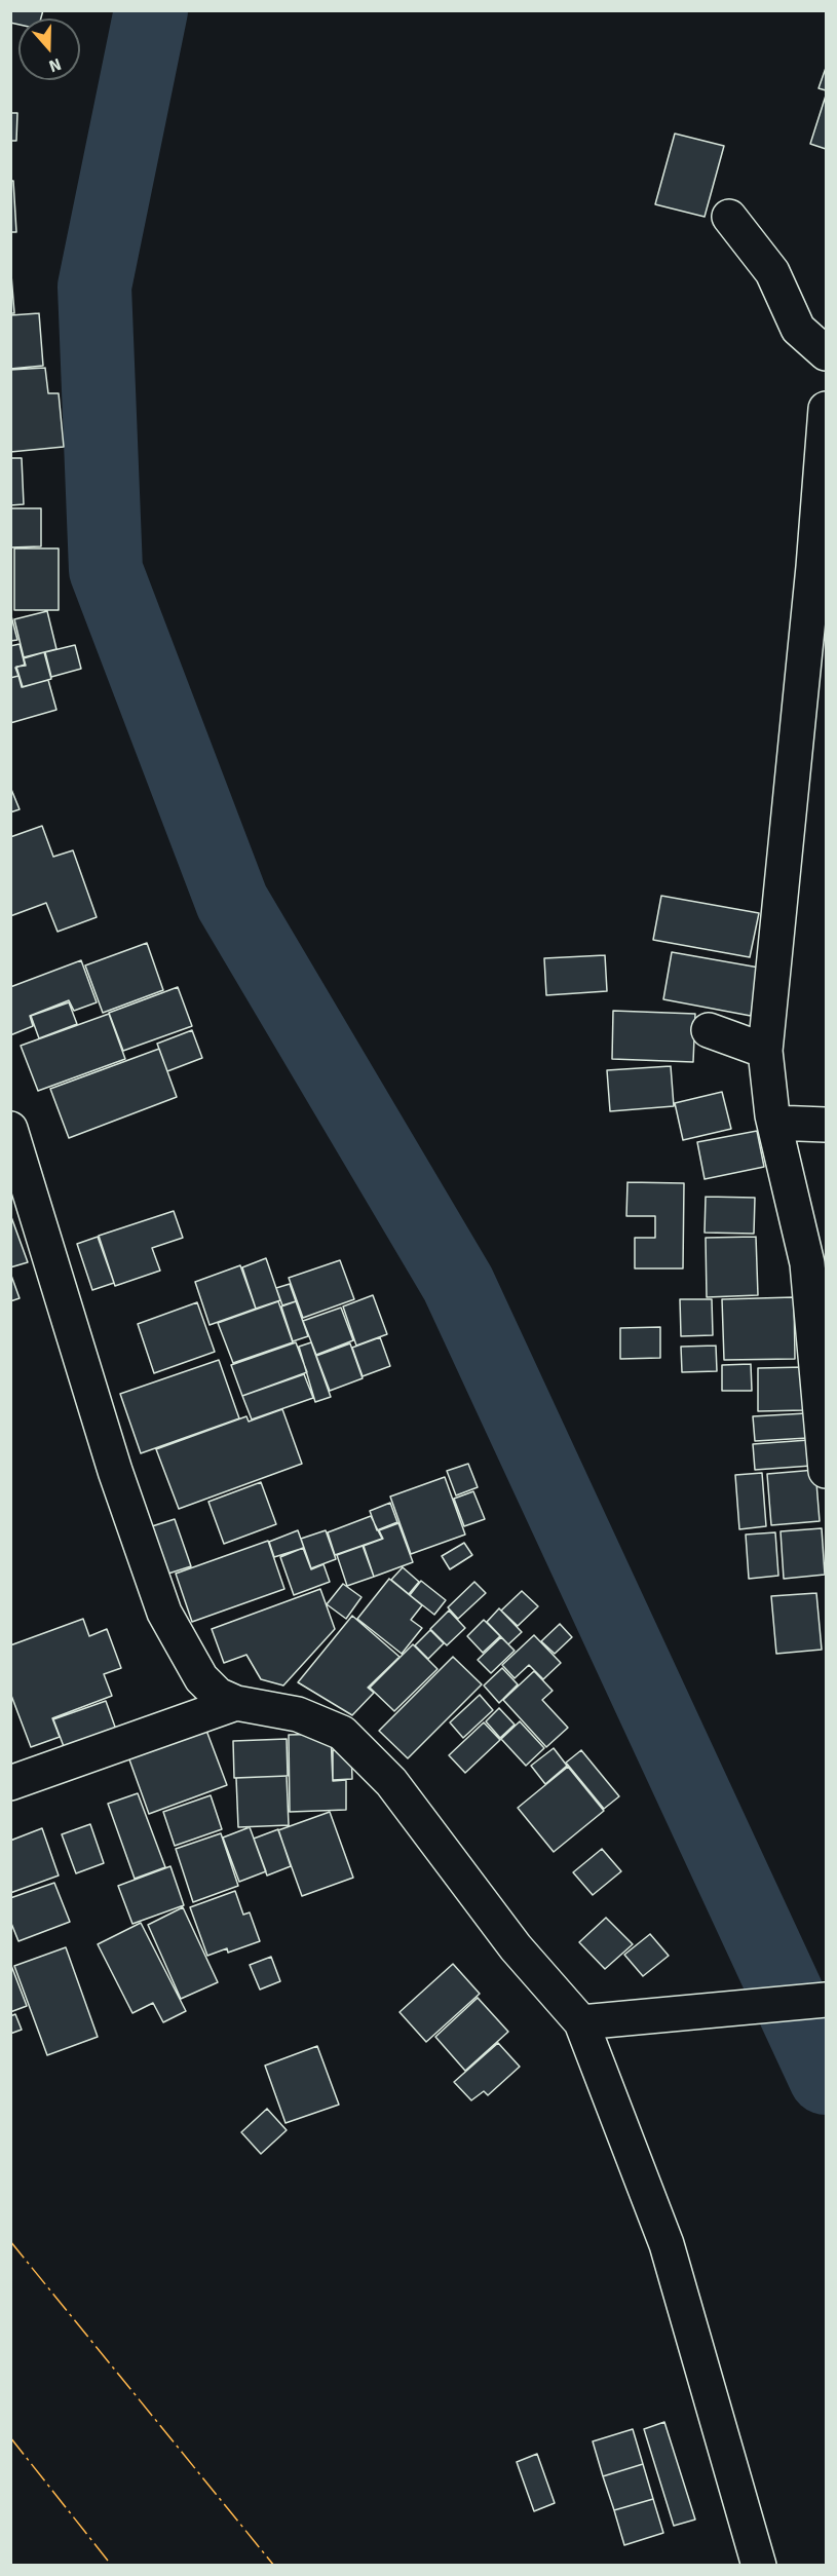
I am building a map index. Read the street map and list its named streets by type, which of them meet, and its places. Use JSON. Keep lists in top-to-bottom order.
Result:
{
  "north": "bottom"
}
